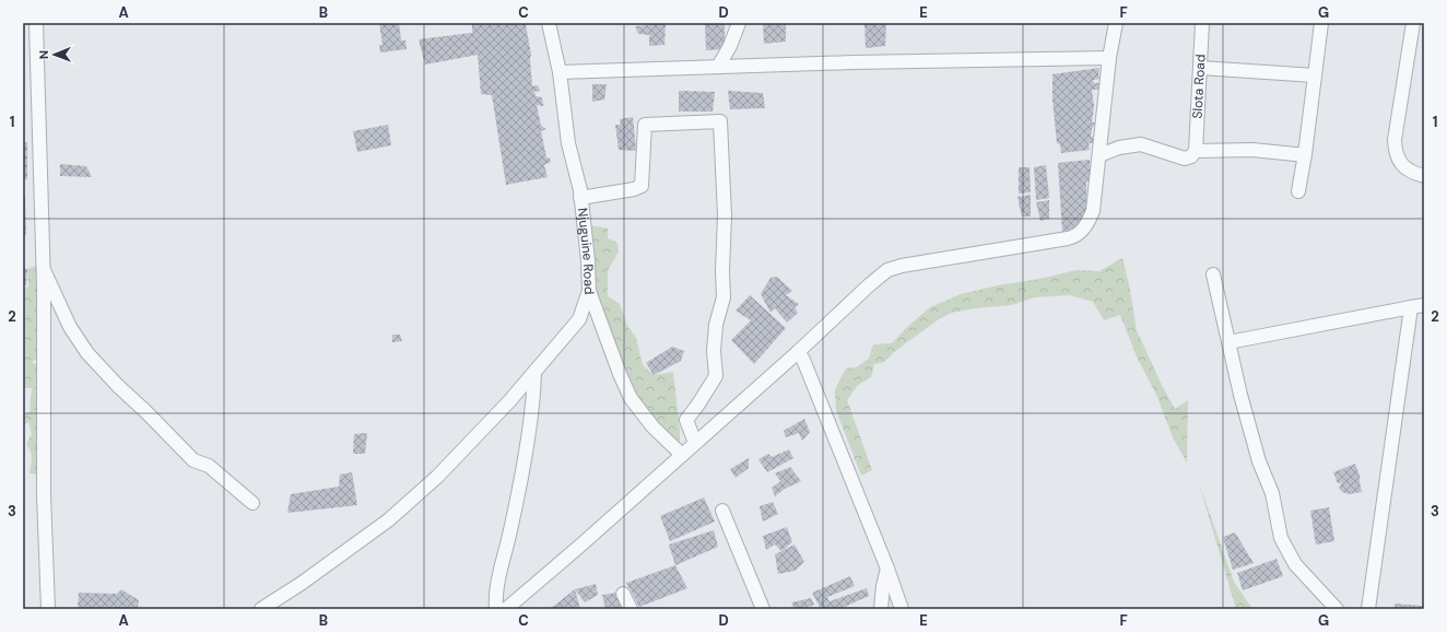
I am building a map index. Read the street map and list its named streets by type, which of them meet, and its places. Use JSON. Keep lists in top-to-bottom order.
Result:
{
  "streets": {
    "street": ["Slota Road", "Njuguine Road"]
  },
  "north": "left",
  "grid": {
    "columns": [
      "A",
      "B",
      "C",
      "D",
      "E",
      "F",
      "G"
    ],
    "rows": ["1", "2", "3"]
  }
}
